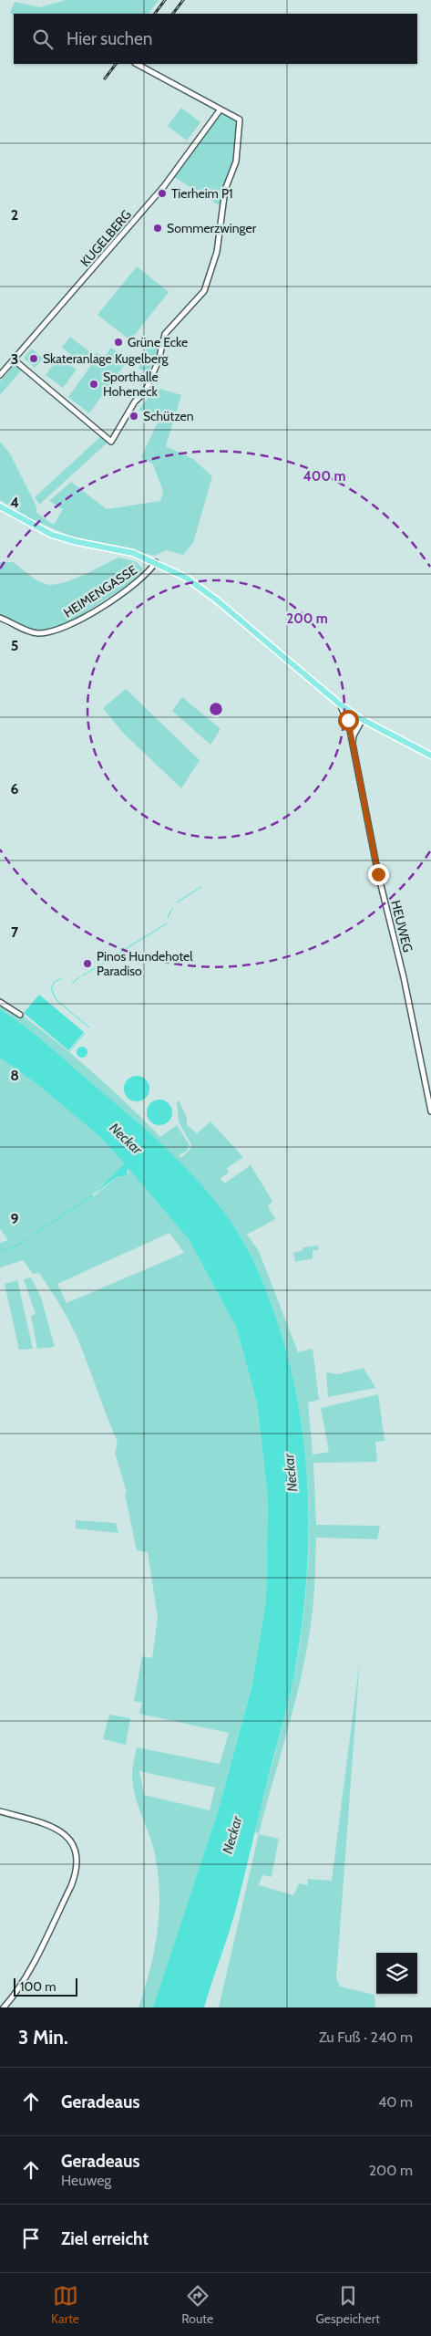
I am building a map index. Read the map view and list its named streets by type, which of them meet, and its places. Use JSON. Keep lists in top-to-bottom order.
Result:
{
  "streets": {
    "street": ["KUGELBERG", "HEIMENGASSE", "HEUWEG"]
  },
  "water": ["Neckar"],
  "places": [
    "Tierheim P1",
    "Sommerzwinger",
    "Grüne Ecke",
    "Skateranlage Kugelberg",
    "Sporthalle Hoheneck",
    "Schützen",
    "Pinos Hundehotel Paradiso"
  ],
  "scale_bar": "100 m",
  "page": {
    "search": "Hier suchen",
    "scale": "100 m",
    "heading": ["3 Min.", "Zu Fuß · 240 m"],
    "list": [
      ["Geradeaus", "40 m"],
      ["Geradeaus", "Heuweg", "200 m"],
      "Ziel erreicht"
    ],
    "nav": ["Karte", "Route", "Gespeichert"]
  },
  "grid": {
    "rows": [
      "2",
      "3",
      "4",
      "5",
      "6",
      "7",
      "8",
      "9"
    ]
  },
  "rings": ["400 m", "200 m"]
}
